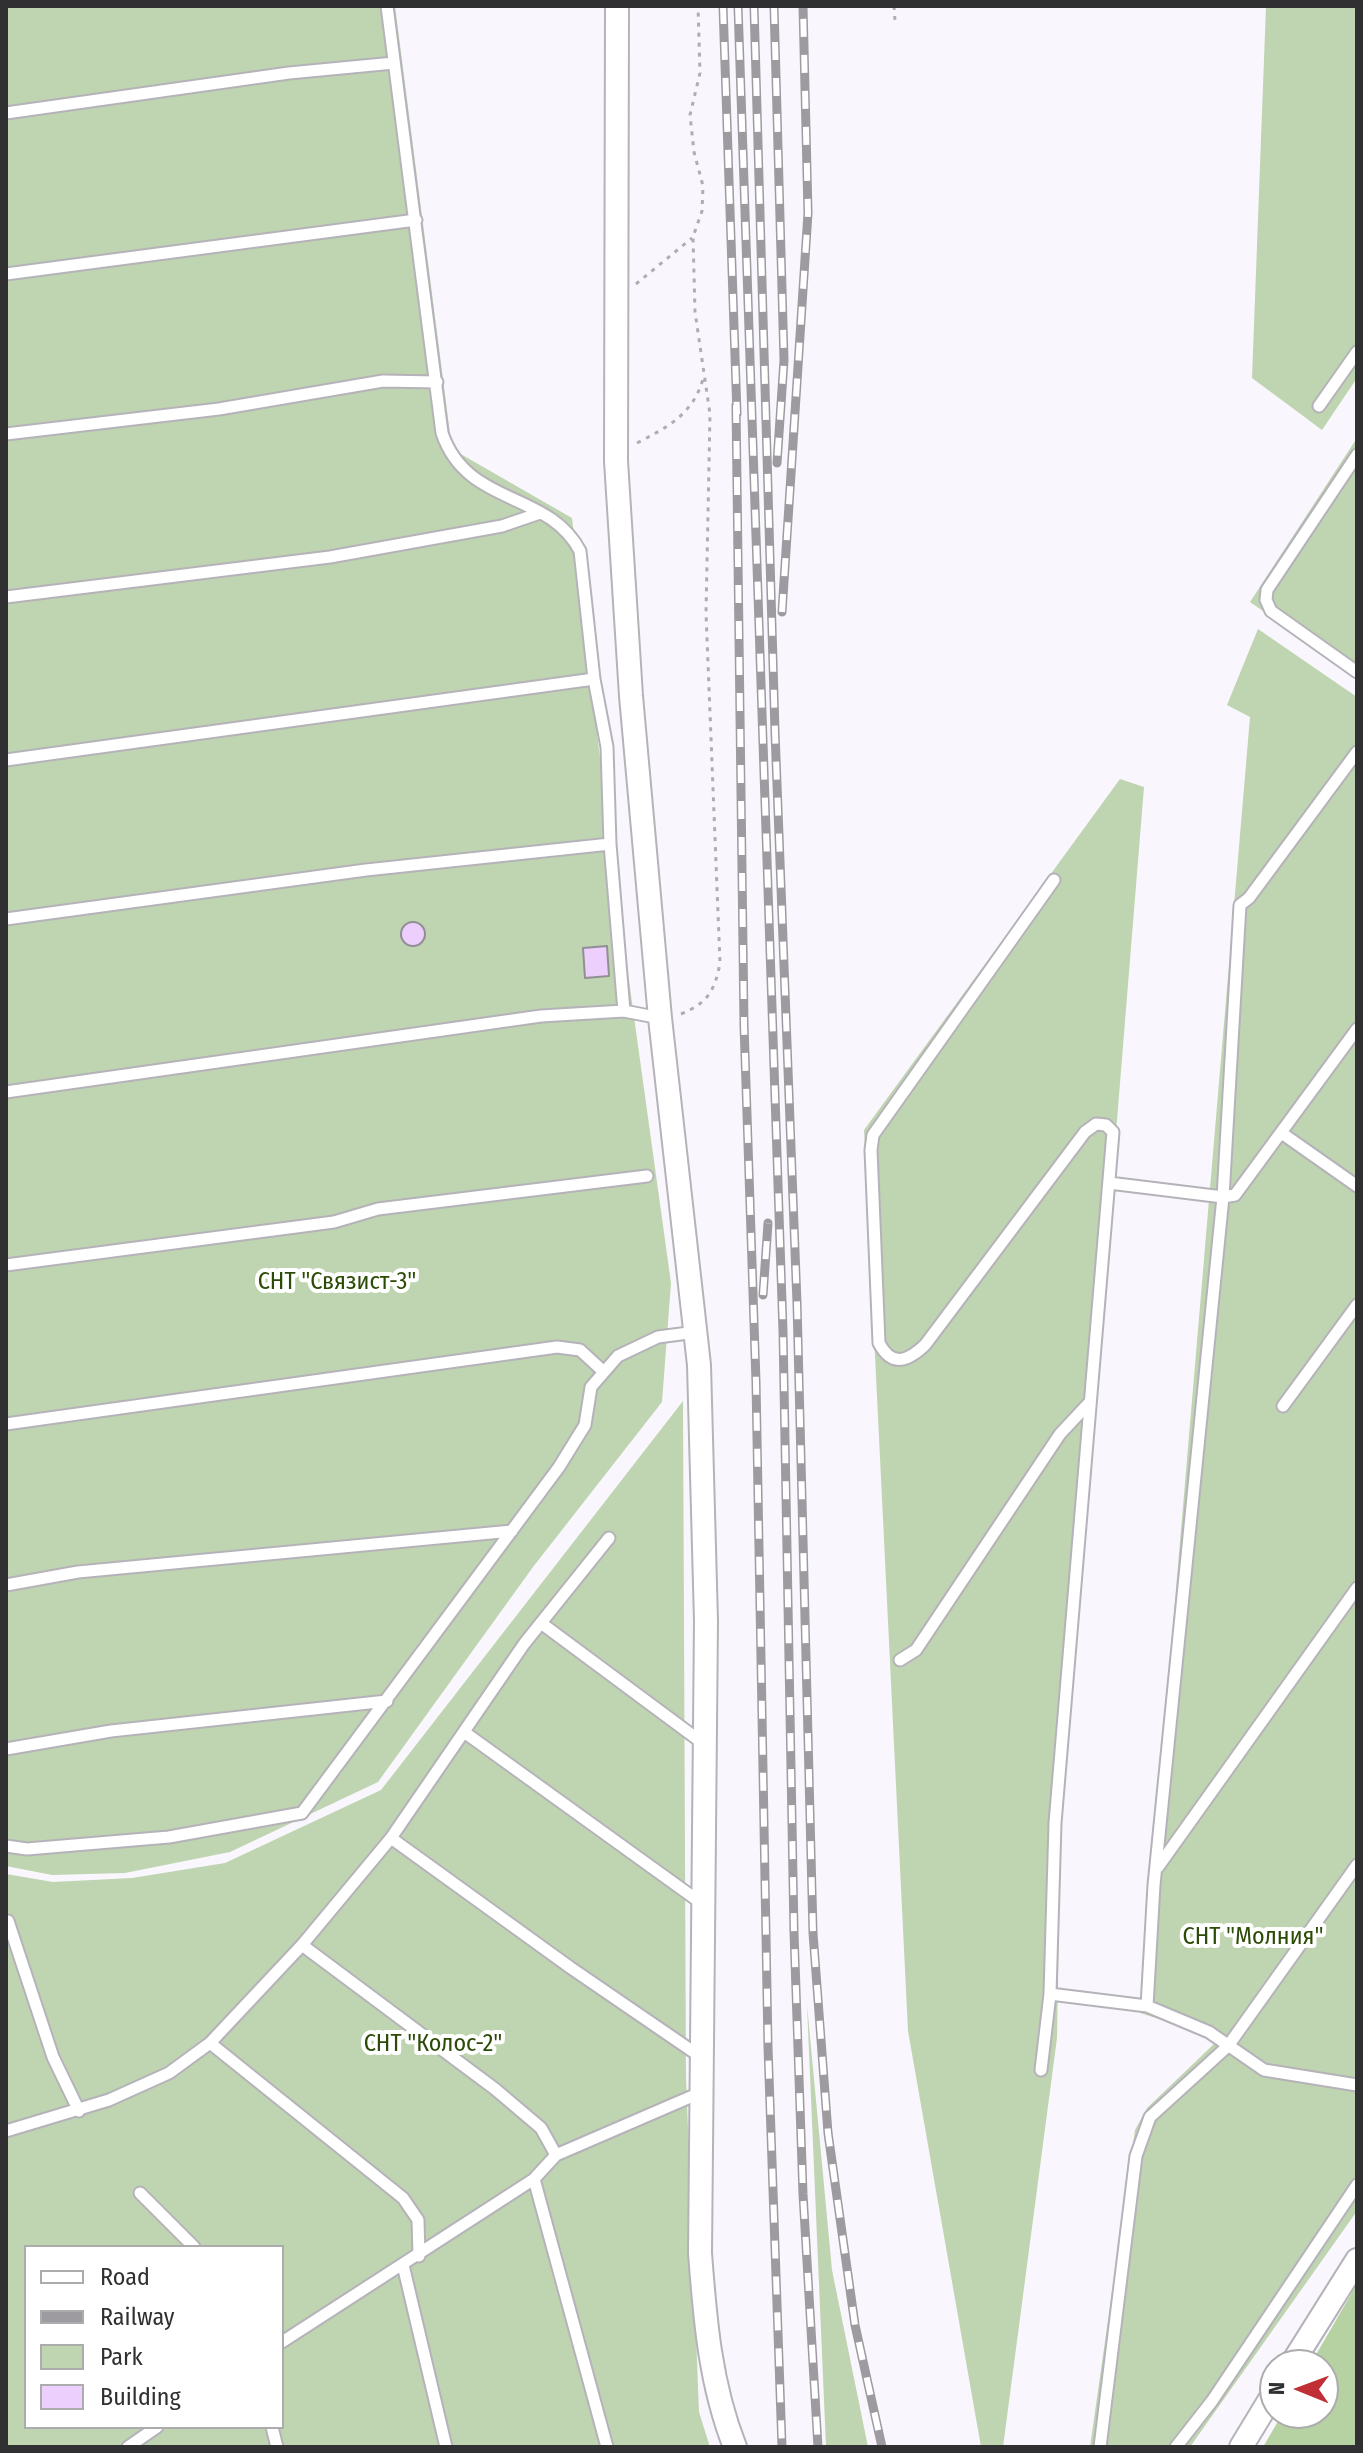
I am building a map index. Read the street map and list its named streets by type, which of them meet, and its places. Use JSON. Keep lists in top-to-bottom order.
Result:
{
  "parks": ["СНТ \"Связист-3\"", "СНТ \"Молния\"", "СНТ \"Колос-2\""],
  "legend": [
    "Road",
    "Railway",
    "Park",
    "Building"
  ],
  "north": "left"
}
